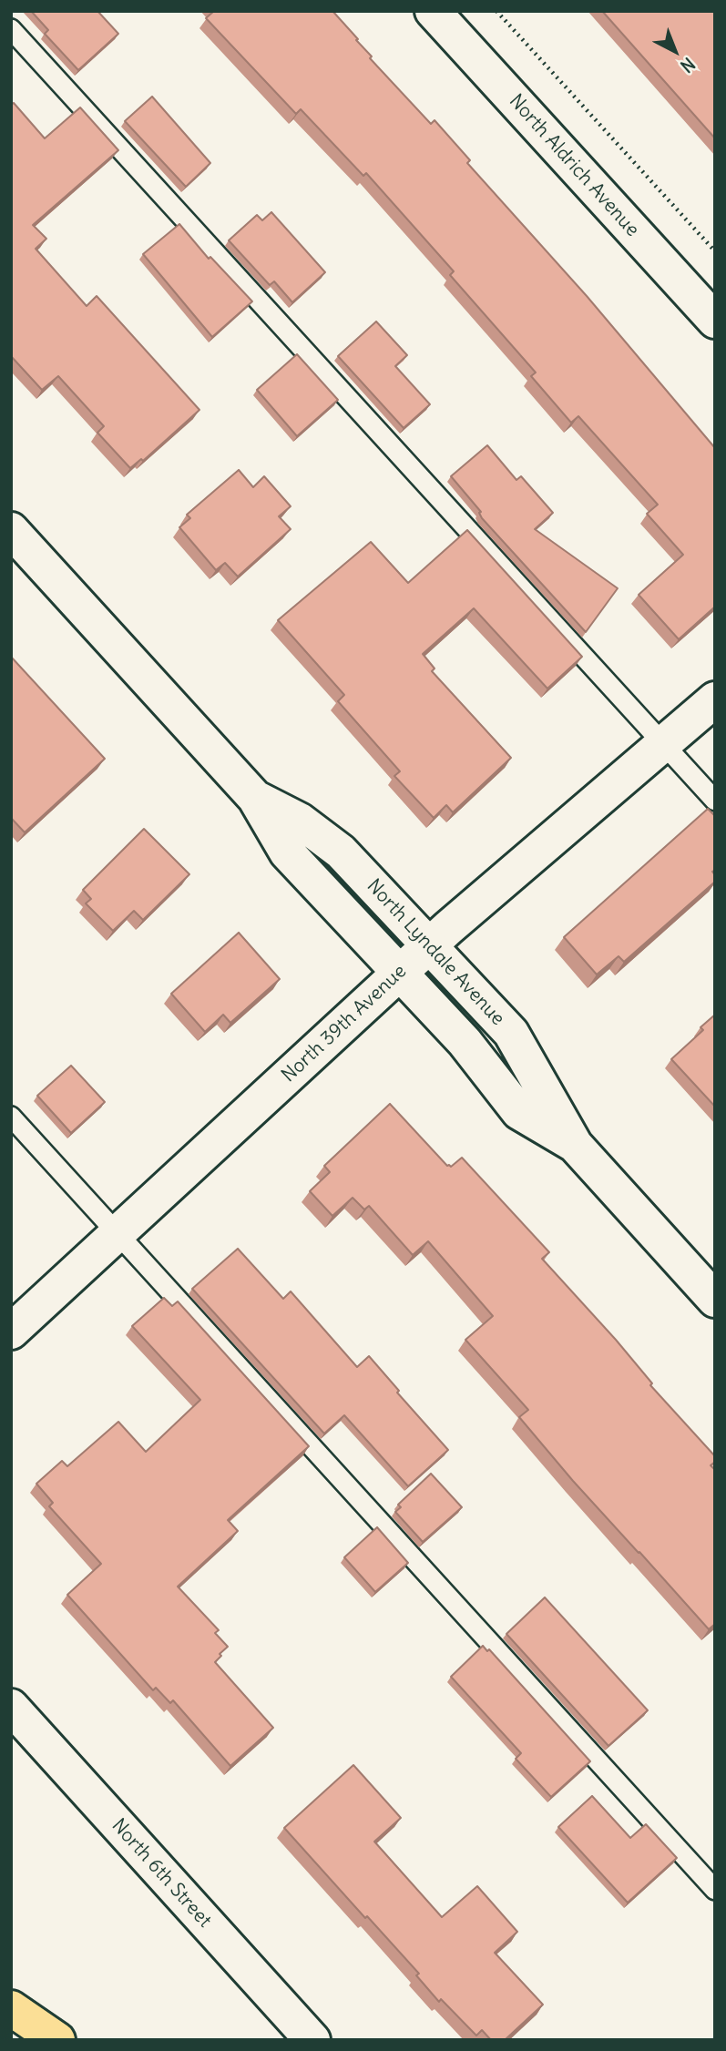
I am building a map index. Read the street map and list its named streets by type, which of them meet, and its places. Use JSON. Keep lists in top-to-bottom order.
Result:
{
  "streets": {
    "street": [
      "North Aldrich Avenue",
      "North Lyndale Avenue",
      "North 39th Avenue",
      "North 6th Street"
    ]
  },
  "crossings": [
    ["North Lyndale Avenue", "North 39th Avenue"]
  ],
  "north": "bottom right"
}
